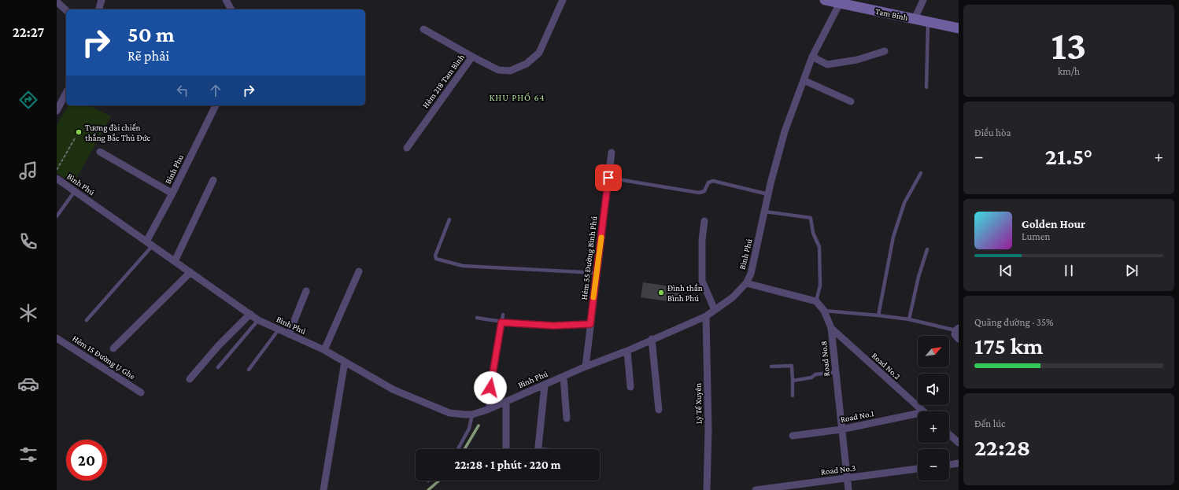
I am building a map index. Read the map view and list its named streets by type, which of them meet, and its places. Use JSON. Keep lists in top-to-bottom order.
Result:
{
  "streets": {
    "main road": ["Tam Binh"],
    "street": [
      "Hẻm 218 Tam Bình",
      "Binh Phu",
      "Bình Phú",
      "Hẻm 55 Đường Bình Phú",
      "Hẻm 15 Đường Ụ Ghe",
      "Road No.8",
      "Road No.2",
      "Lý Tế Xuyên",
      "Road No.1",
      "Road No.3"
    ]
  },
  "crossings": [
    ["Tam Binh", "Bình Phú"],
    ["Binh Phu", "Bình Phú"],
    ["Bình Phú", "Hẻm 55 Đường Bình Phú"],
    ["Bình Phú", "Lý Tế Xuyên"],
    ["Road No.8", "Road No.2"],
    ["Road No.8", "Road No.1"],
    ["Road No.8", "Road No.3"]
  ],
  "districts": ["KHU PHỐ 64"],
  "places": ["Tượng đài chiến thắng Bắc Thủ Đức", "Đình thần Bình Phú"],
  "north": "top right",
  "page": {
    "tabs": "22:27",
    "tile": [
      ["13", "km/h"],
      "Điều hòa",
      ["Quãng đường · 35%", "175 km"],
      ["Đến lúc", "22:28"]
    ],
    "turn": ["50 m", "Rẽ phải"],
    "heat": ["−", "21.5°", "+"],
    "song": ["Golden Hour", "Lumen"],
    "map_buttons": ["+", "−"],
    "limit": "20",
    "trip": "22:28 · 1 phút · 220 m"
  }
}
